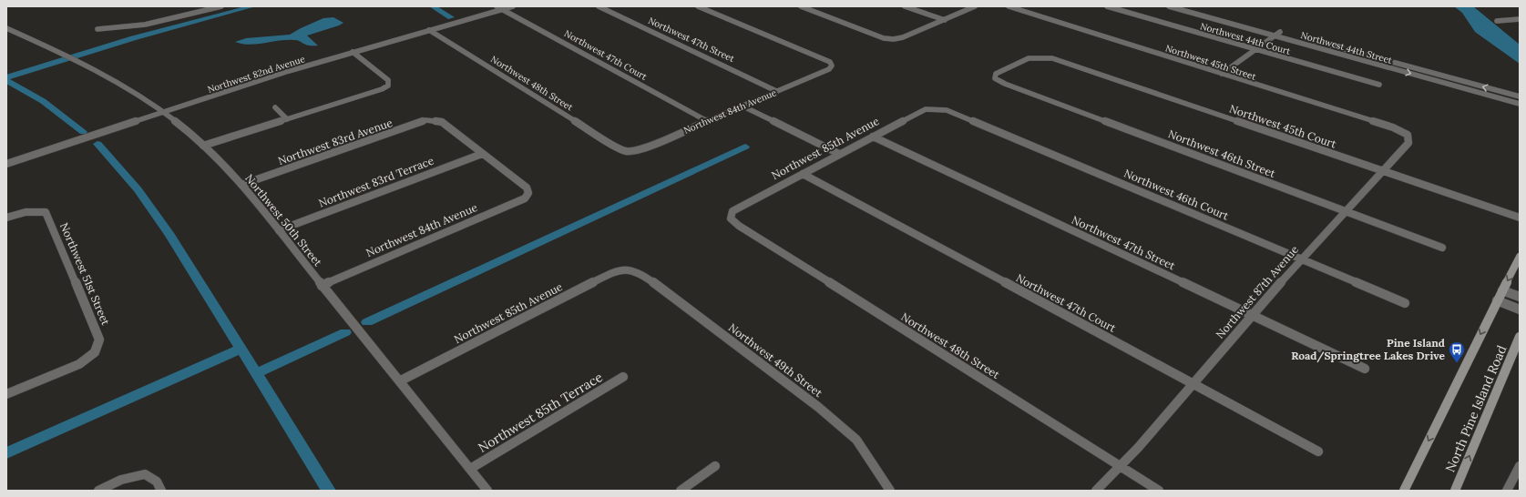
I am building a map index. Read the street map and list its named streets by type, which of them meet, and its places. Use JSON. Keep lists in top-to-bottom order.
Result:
{
  "streets": {
    "main road": ["North Pine Island Road"],
    "street": [
      "Northwest 44th Court",
      "Northwest 47th Street",
      "Northwest 44th Street",
      "Northwest 47th Court",
      "Northwest 45th Street",
      "Northwest 82nd Avenue",
      "Northwest 48th Street",
      "Northwest 84th Avenue",
      "Northwest 45th Court",
      "Northwest 83rd Avenue",
      "Northwest 85th Avenue",
      "Northwest 46th Street",
      "Northwest 83rd Terrace",
      "Northwest 46th Court",
      "Northwest 50th Street",
      "Northwest 51st Street",
      "Northwest 87th Avenue",
      "Northwest 49th Street",
      "Northwest 85th Terrace"
    ]
  },
  "crossings": [
    ["Northwest 47th Street", "Northwest 84th Avenue"],
    ["Northwest 47th Street", "Northwest 85th Avenue"],
    ["Northwest 47th Street", "Northwest 87th Avenue"],
    ["Northwest 47th Court", "Northwest 82nd Avenue"],
    ["Northwest 47th Court", "Northwest 84th Avenue"],
    ["Northwest 47th Court", "Northwest 85th Avenue"],
    ["Northwest 47th Court", "Northwest 87th Avenue"],
    ["Northwest 45th Street", "Northwest 87th Avenue"],
    ["Northwest 82nd Avenue", "Northwest 48th Street"],
    ["Northwest 82nd Avenue", "Northwest 50th Street"],
    ["Northwest 48th Street", "Northwest 84th Avenue"],
    ["Northwest 48th Street", "Northwest 85th Avenue"],
    ["Northwest 48th Street", "Northwest 87th Avenue"],
    ["Northwest 84th Avenue", "Northwest 83rd Avenue"],
    ["Northwest 84th Avenue", "Northwest 83rd Terrace"],
    ["Northwest 84th Avenue", "Northwest 50th Street"],
    ["Northwest 45th Court", "Northwest 46th Street"],
    ["Northwest 45th Court", "Northwest 87th Avenue"],
    ["Northwest 83rd Avenue", "Northwest 83rd Terrace"],
    ["Northwest 83rd Avenue", "Northwest 50th Street"],
    ["Northwest 85th Avenue", "Northwest 46th Court"],
    ["Northwest 85th Avenue", "Northwest 50th Street"],
    ["Northwest 85th Avenue", "Northwest 49th Street"],
    ["Northwest 46th Street", "Northwest 87th Avenue"],
    ["Northwest 83rd Terrace", "Northwest 50th Street"],
    ["Northwest 46th Court", "Northwest 87th Avenue"],
    ["Northwest 50th Street", "Northwest 85th Terrace"]
  ],
  "places": {
    "bus stop": ["Pine Island Road/Springtree Lakes Drive"]
  }
}
